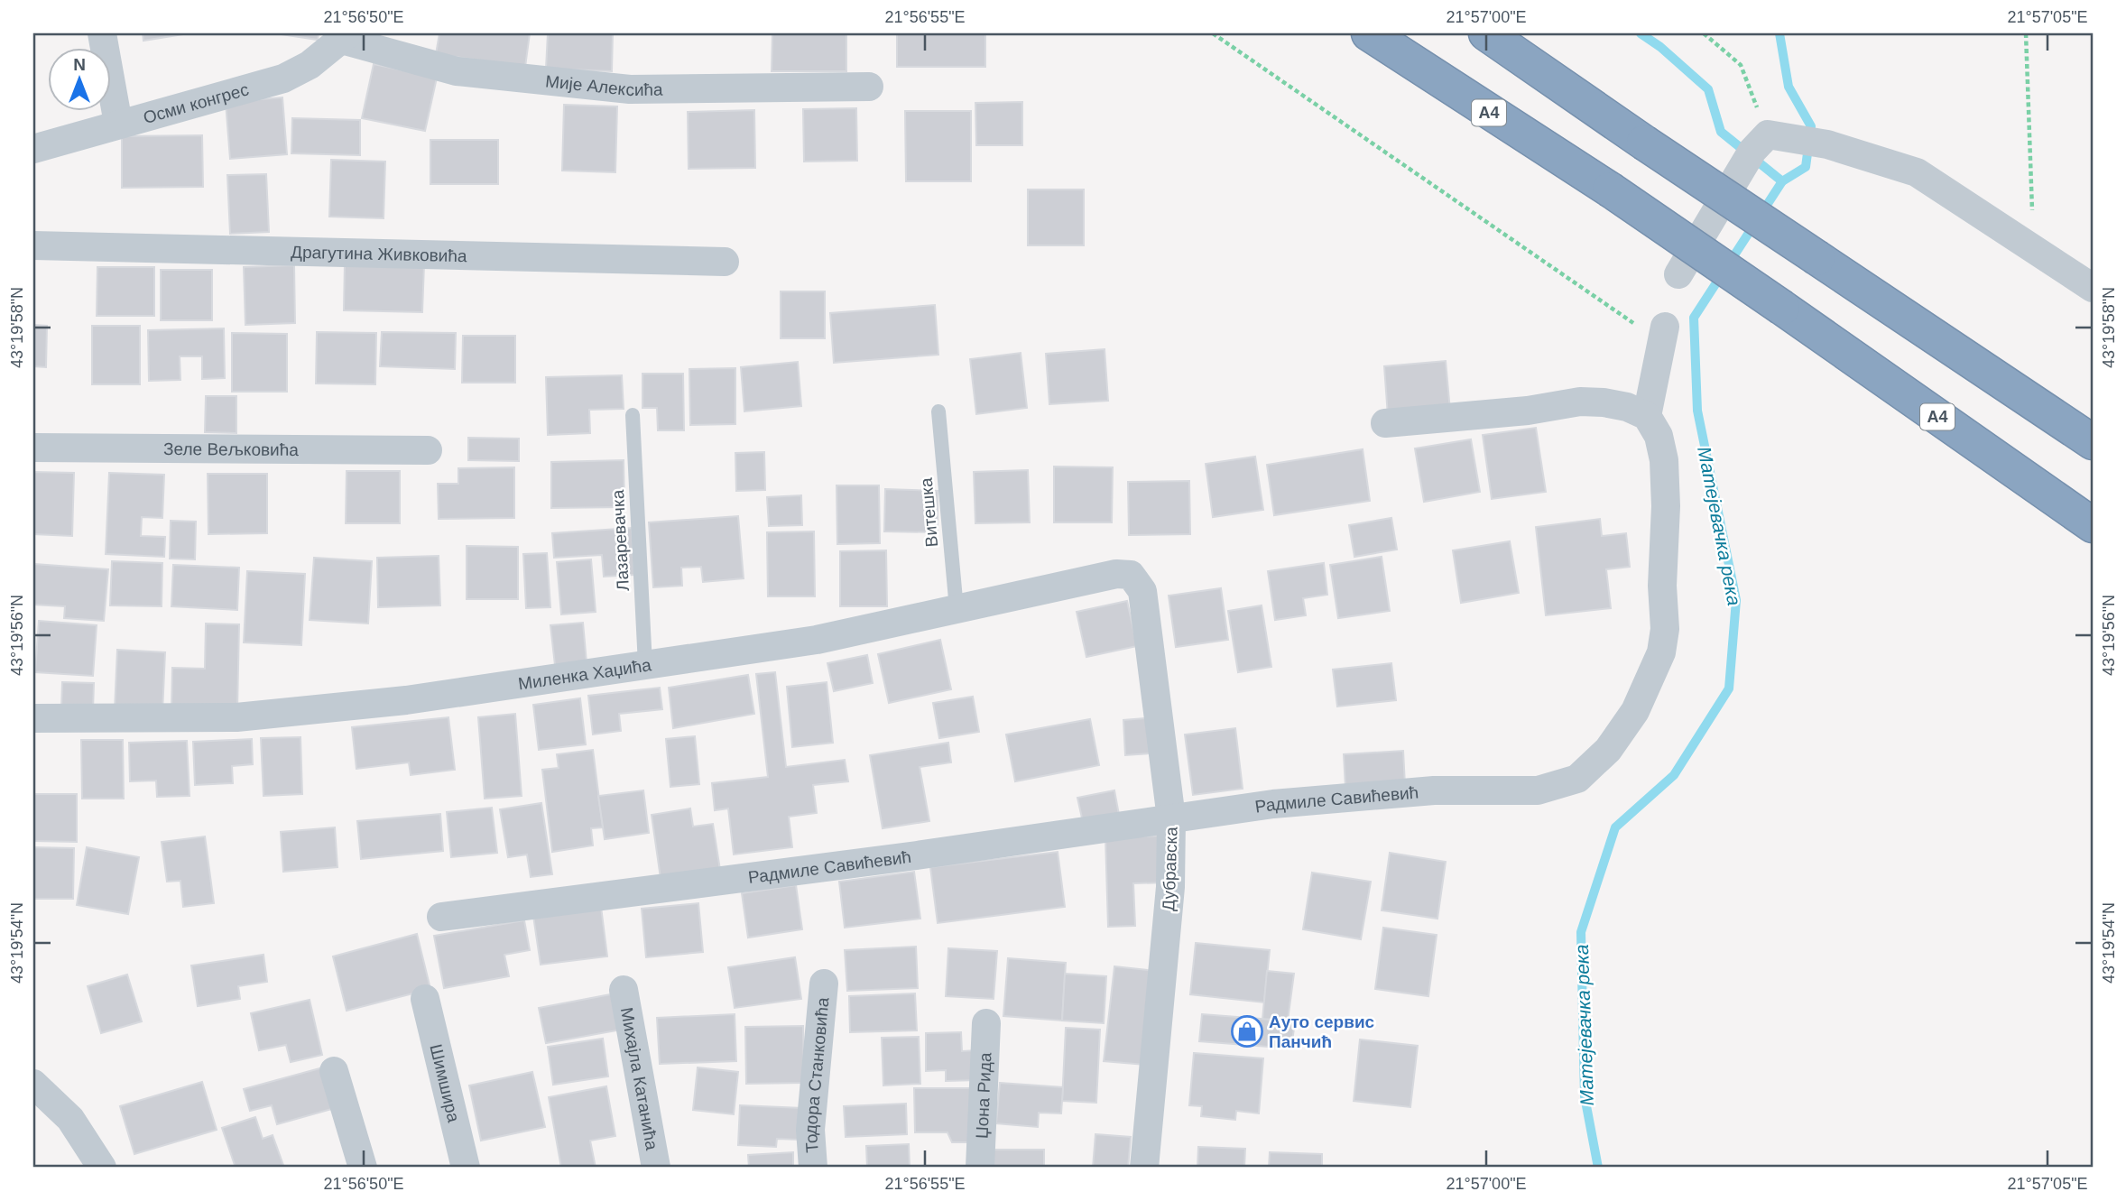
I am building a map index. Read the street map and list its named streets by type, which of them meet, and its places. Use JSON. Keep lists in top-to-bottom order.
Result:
{
  "streets": {
    "highway": ["A4"],
    "street": [
      "Мије Алексића",
      "Осми конгрес",
      "Драгутина Живковића",
      "Зеле Вељковића",
      "Миленка Хаџића",
      "Радмиле Савићевић",
      "Дубравска",
      "Тодора Станковића",
      "Михајла Катанића",
      "Шимшира",
      "Џона Рида"
    ],
    "lane": ["Витешка", "Лазаревачка"]
  },
  "crossings": [
    ["Мије Алексића", "Осми конгрес"],
    ["Витешка", "Миленка Хаџића"],
    ["Лазаревачка", "Миленка Хаџића"],
    ["Миленка Хаџића", "Дубравска"],
    ["Радмиле Савићевић", "Дубравска"]
  ],
  "water": ["Матејевачка река"],
  "places": {
    "shop": ["Ауто сервис Панчић"]
  },
  "north": "top",
  "coordinates": [
    "21°56'50\"E",
    "21°56'55\"E",
    "21°57'00\"E",
    "21°57'05\"E",
    "43°19'58\"N",
    "43°19'56\"N",
    "43°19'54\"N"
  ]
}
